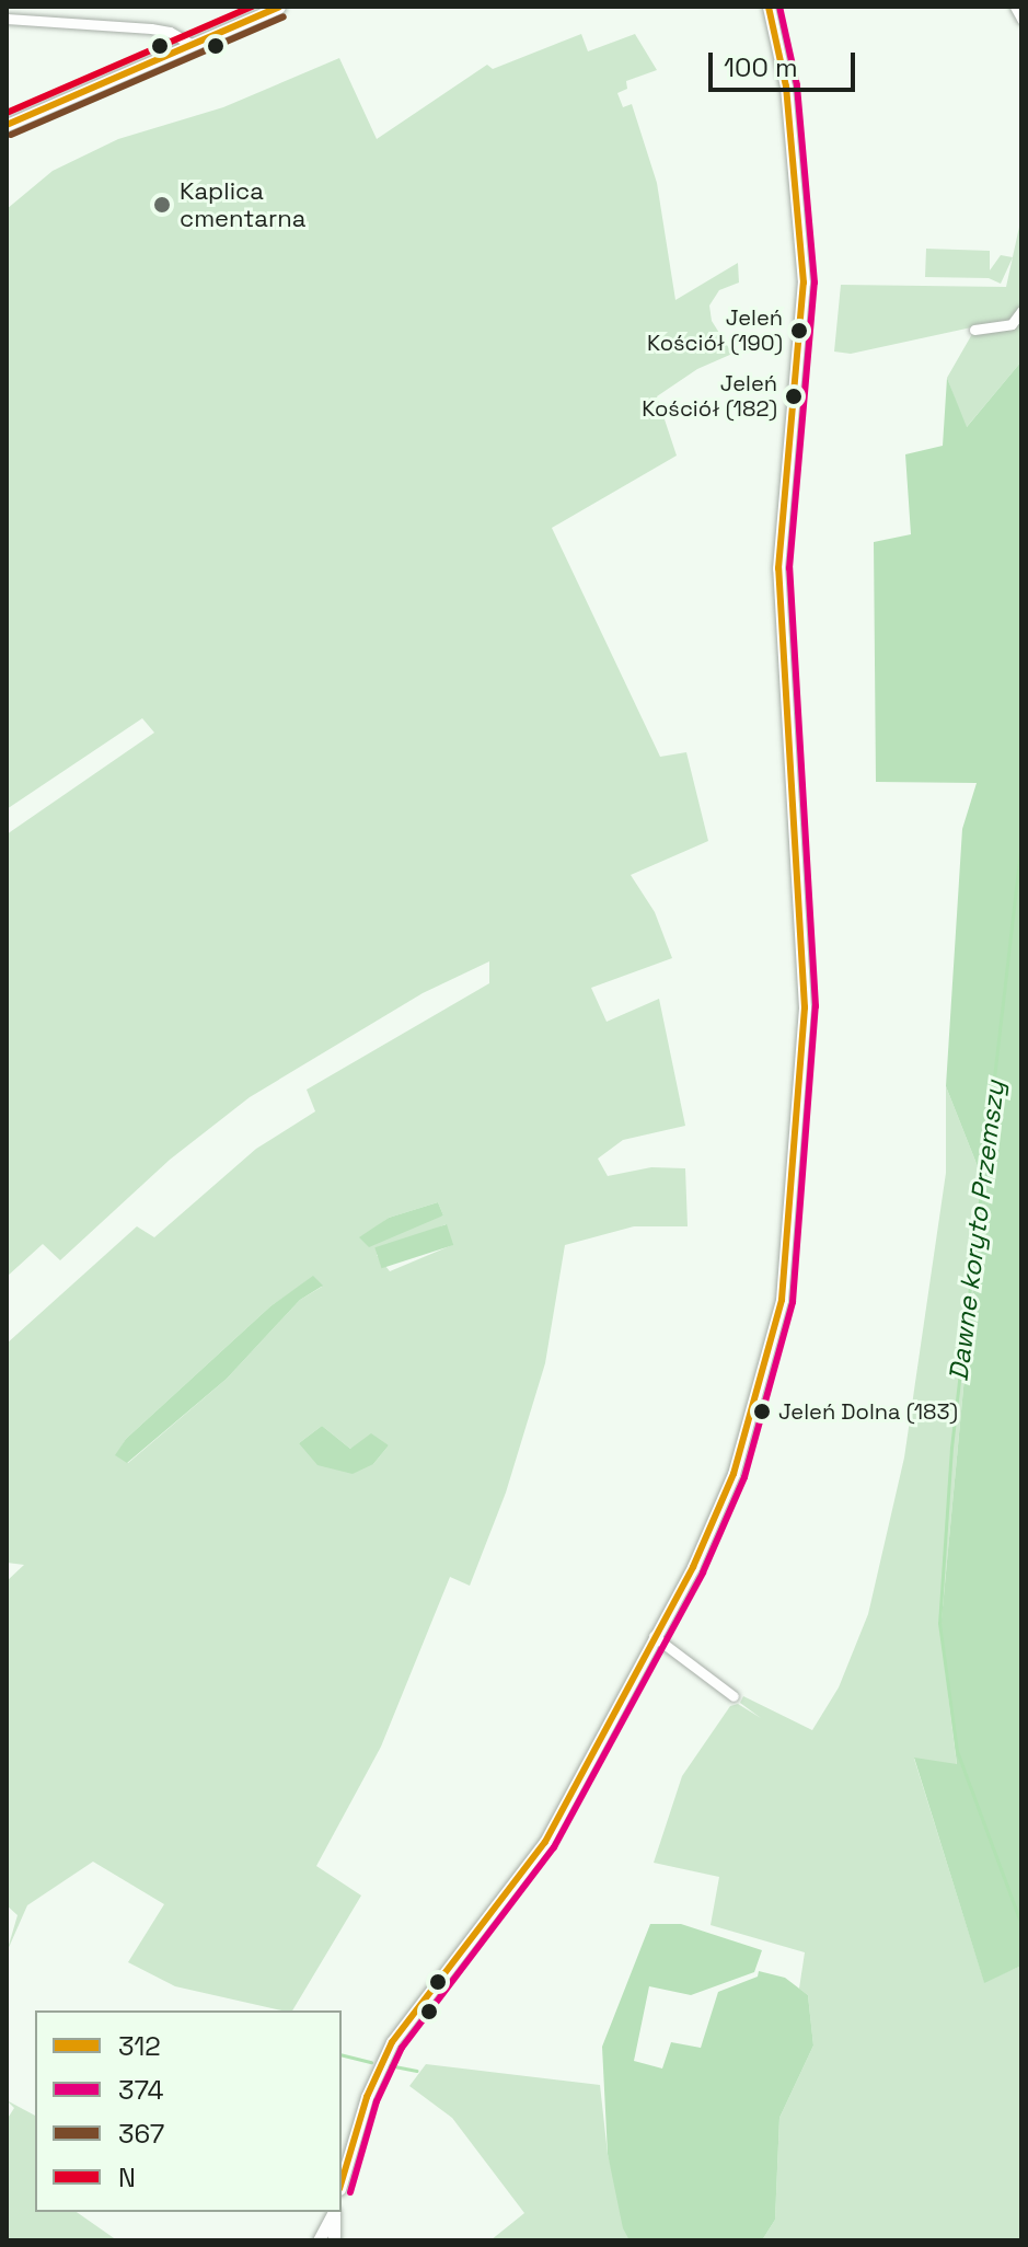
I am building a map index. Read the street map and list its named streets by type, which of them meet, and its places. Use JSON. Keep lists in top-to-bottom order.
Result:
{
  "water": ["Dawne koryto Przemszy"],
  "places": [
    "Kaplica cmentarna",
    "Jeleń Kościół (190)",
    "Jeleń Kościół (182)",
    "Jeleń Dolna (183)"
  ],
  "lines": [
    "transit line 312",
    "transit line 374",
    "transit line N",
    "transit line 367"
  ],
  "legend": [
    "312",
    "374",
    "367",
    "N"
  ],
  "scale_bar": "100 m"
}
